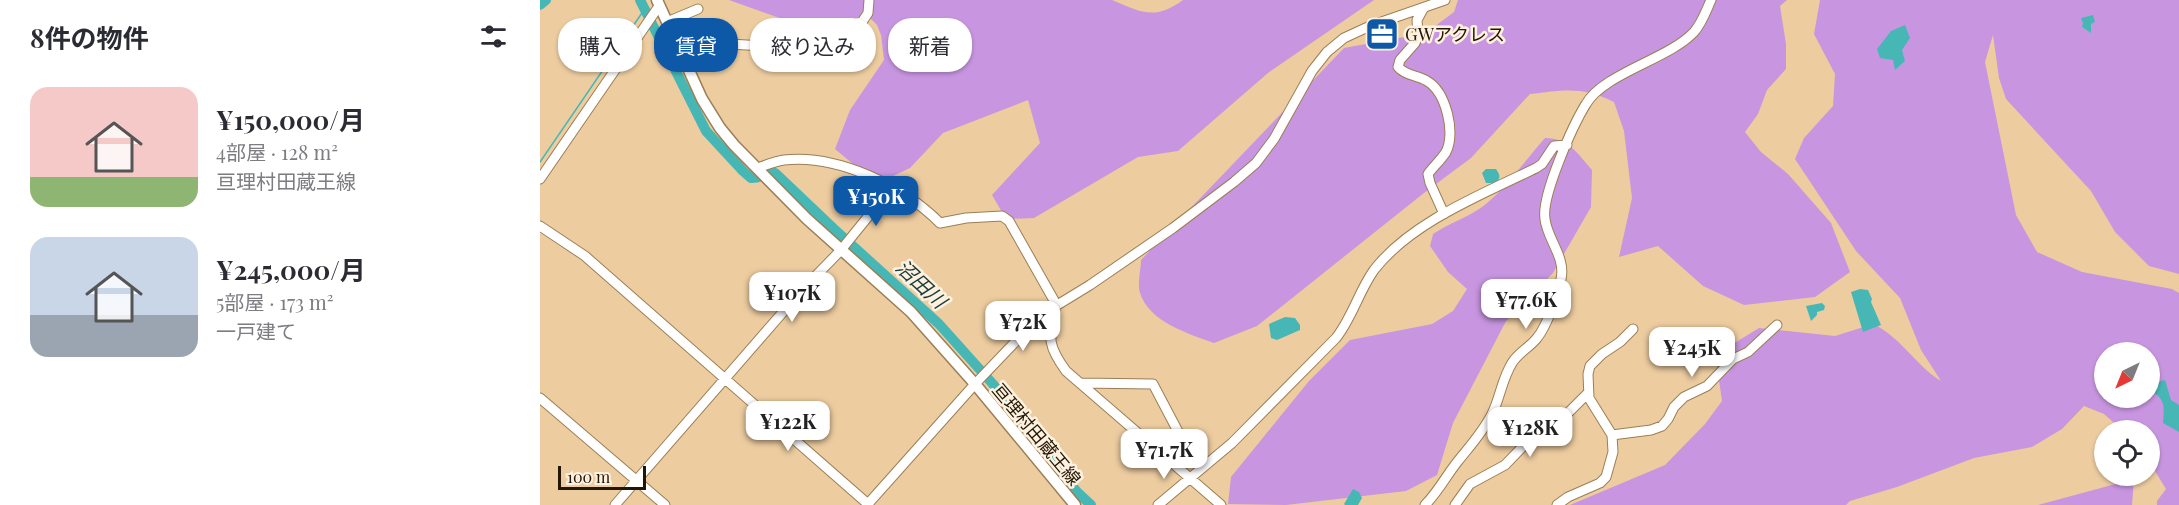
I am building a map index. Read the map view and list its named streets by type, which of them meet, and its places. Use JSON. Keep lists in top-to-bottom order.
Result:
{
  "streets": {
    "main road": ["亘理村田蔵王線"]
  },
  "water": ["沼田川"],
  "places": {
    "office": ["GWアクレス"]
  },
  "scale_bar": "100 m",
  "north": "bottom left",
  "page": {
    "heading": "8件の物件",
    "chip": [
      "購入",
      "賃貸",
      "絞り込み",
      "新着"
    ],
    "list": [
      {
        "name": "¥150,000/月",
        "note": "4部屋 · 128 m² · 亘理村田蔵王線"
      },
      {
        "name": "¥245,000/月",
        "note": "5部屋 · 173 m² · 一戸建て"
      }
    ],
    "price": [
      "¥150K",
      "¥107K",
      "¥77.6K",
      "¥72K",
      "¥245K",
      "¥122K",
      "¥128K",
      "¥71.7K"
    ],
    "scale": "100 m"
  }
}
